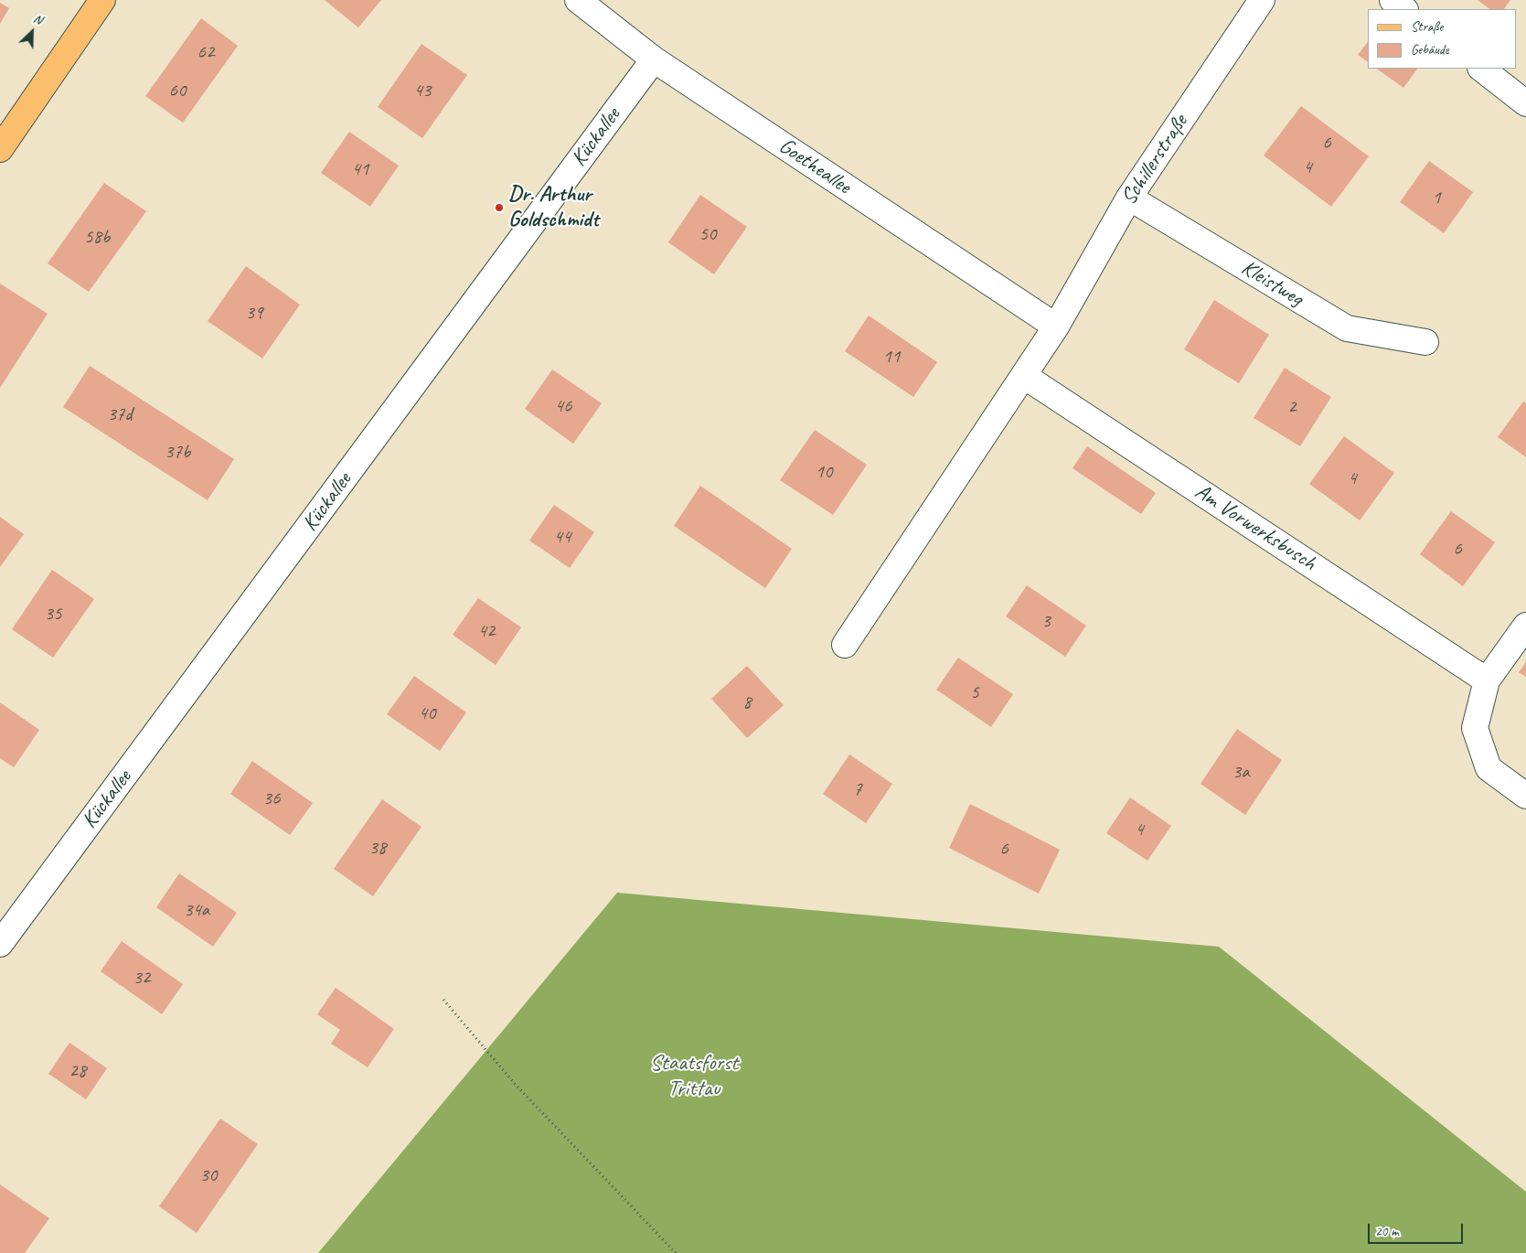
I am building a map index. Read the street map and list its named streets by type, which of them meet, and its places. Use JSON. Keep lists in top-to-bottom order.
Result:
{
  "streets": {
    "street": [
      "Kückallee",
      "Schillerstraße",
      "Goetheallee",
      "Kleistweg",
      "Am Vorwerksbusch"
    ]
  },
  "crossings": [
    ["Kückallee", "Goetheallee"],
    ["Schillerstraße", "Goetheallee"],
    ["Schillerstraße", "Kleistweg"]
  ],
  "parks": ["Staatsforst Trittau"],
  "places": ["Dr. Arthur Goldschmidt"],
  "house_numbers": [
    "62",
    "60",
    "43",
    "6",
    "4",
    "41",
    "1",
    "50",
    "58b",
    "39",
    "11",
    "46",
    "2",
    "37d",
    "37b",
    "10",
    "4",
    "44",
    "6",
    "35",
    "3",
    "42",
    "5",
    "8",
    "40",
    "3a",
    "7",
    "36",
    "4",
    "38",
    "6",
    "34a",
    "32",
    "28",
    "30"
  ],
  "legend": ["Straße", "Gebäude"],
  "scale_bar": "20 m",
  "north": "top right"
}
